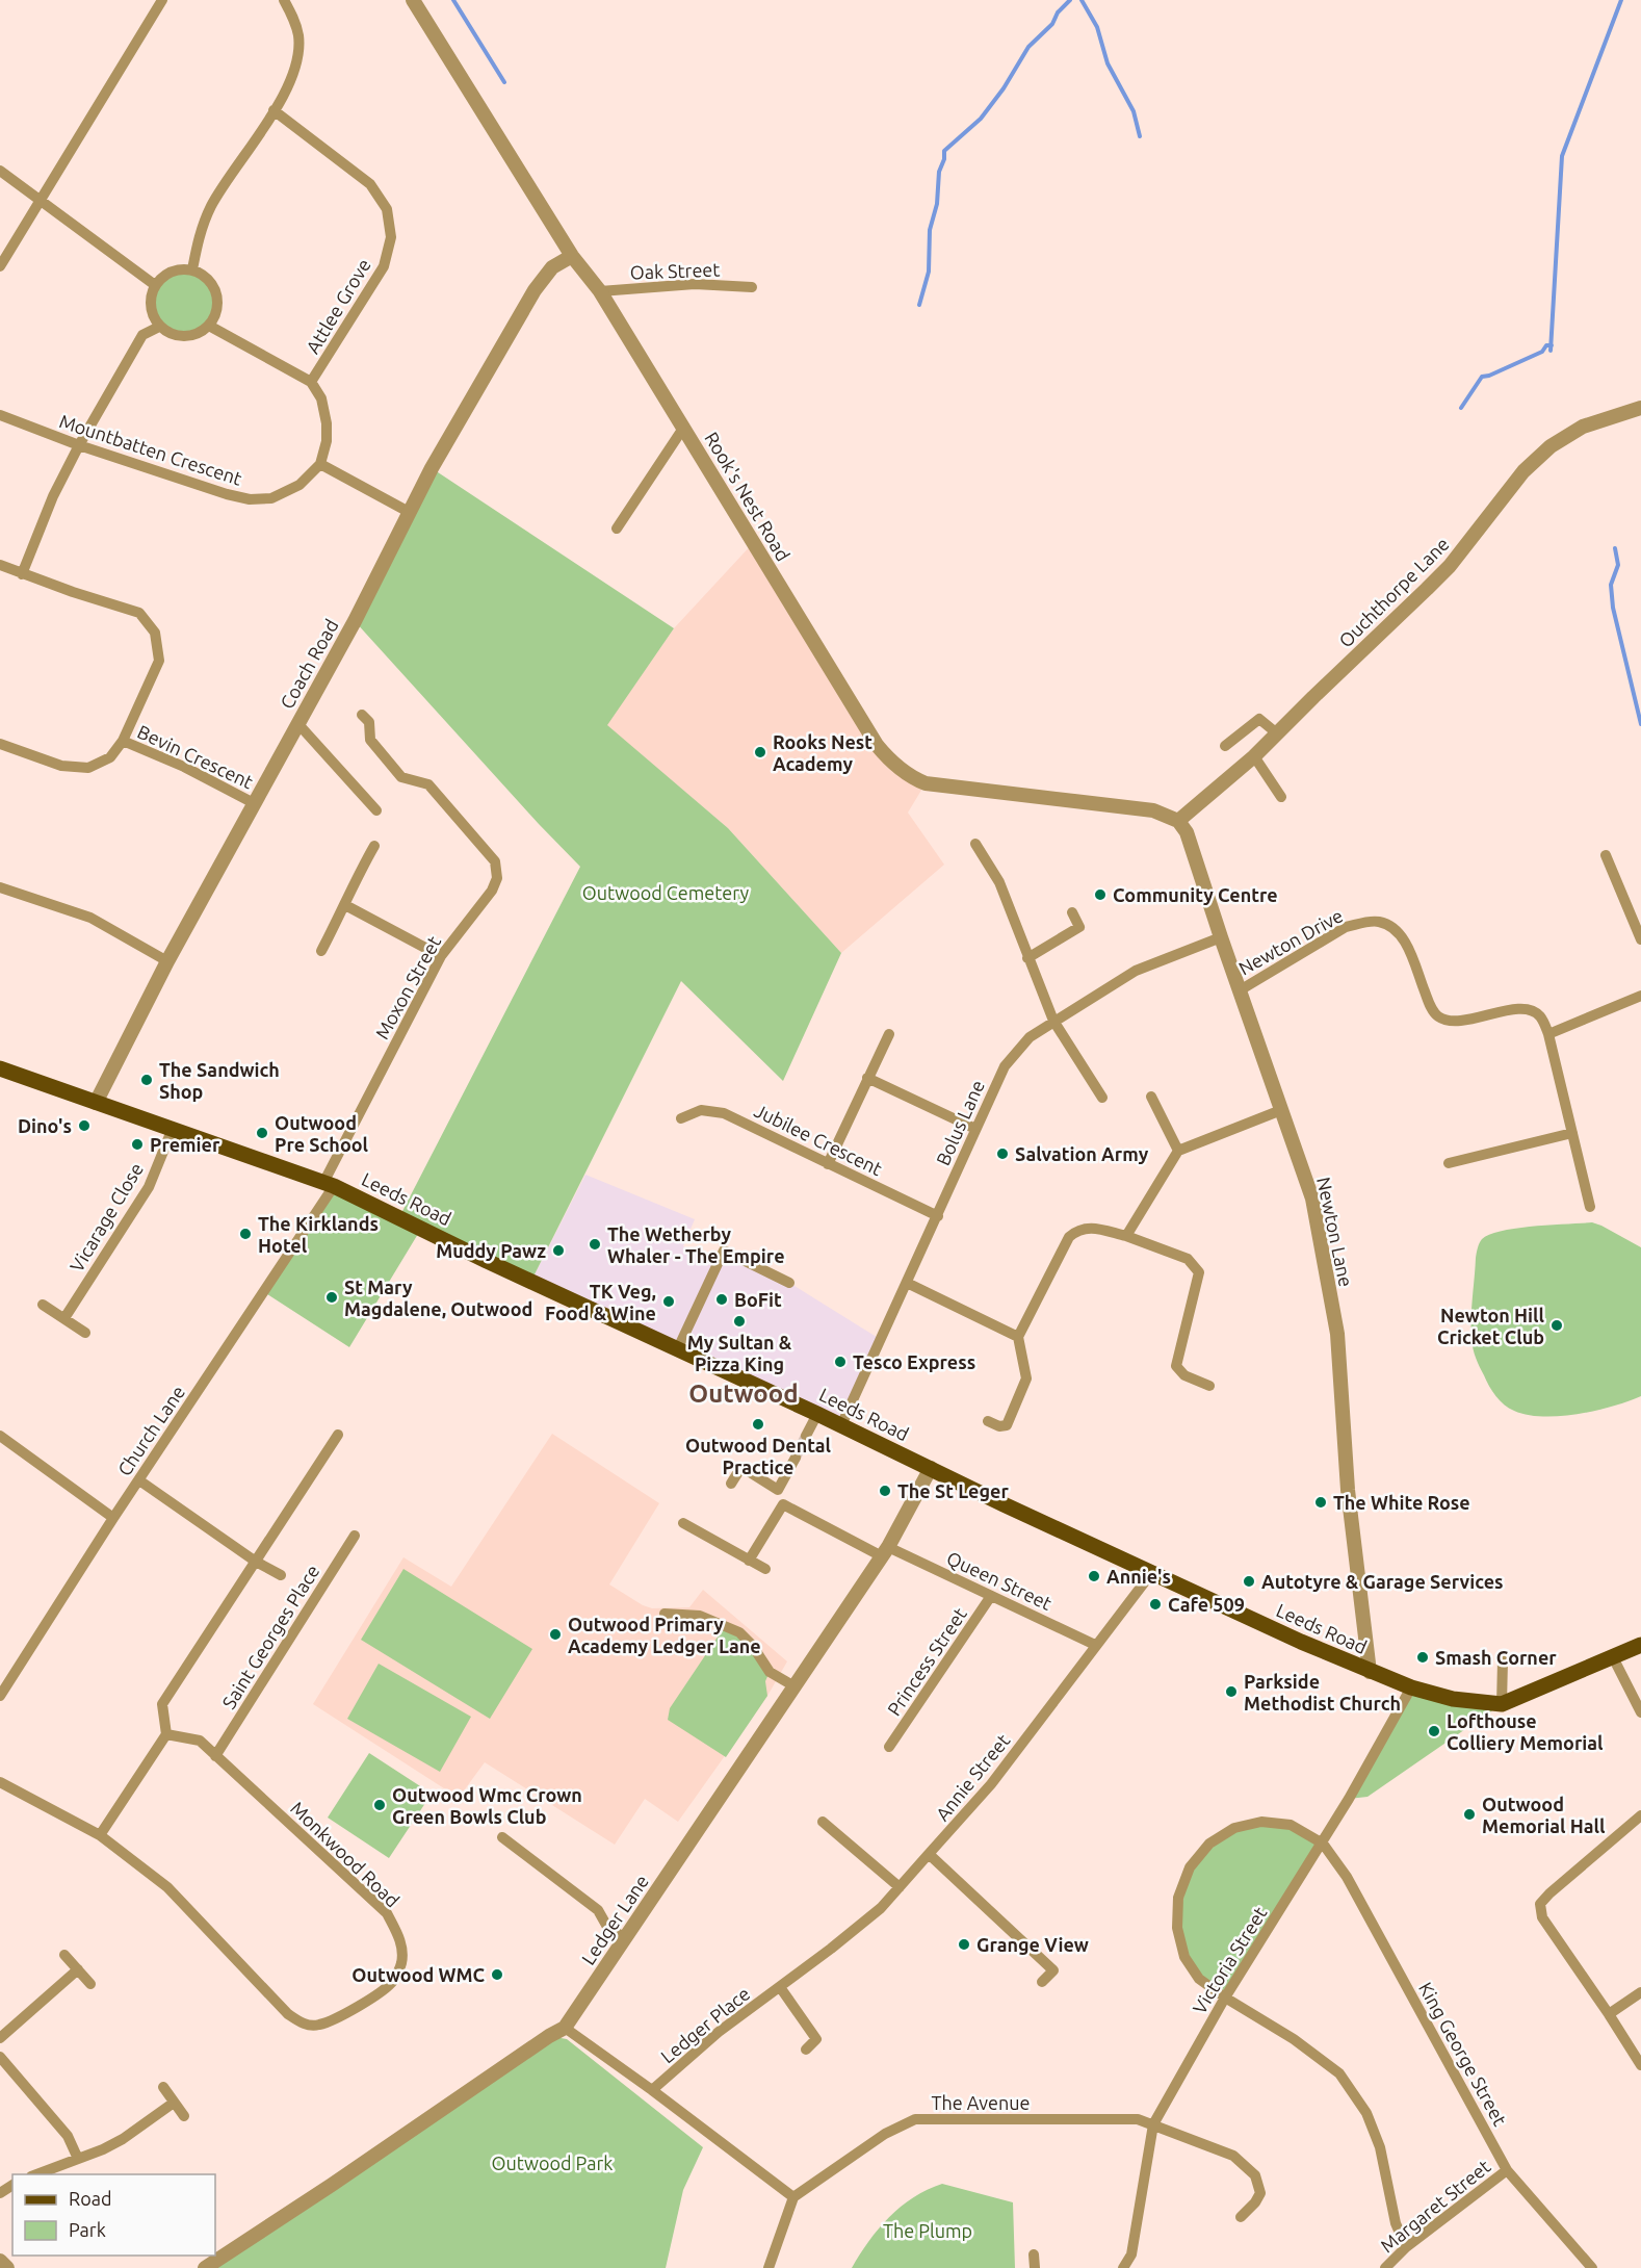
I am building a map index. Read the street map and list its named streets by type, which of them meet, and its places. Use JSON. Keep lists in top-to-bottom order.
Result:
{
  "streets": {
    "main road": ["Leeds Road"],
    "street": [
      "Oak Street",
      "Attlee Grove",
      "Mountbatten Crescent",
      "Rook's Nest Road",
      "Ouchthorpe Lane",
      "Coach Road",
      "Bevin Crescent",
      "Newton Drive",
      "Moxon Street",
      "Bolus Lane",
      "Jubilee Crescent",
      "Vicarage Close",
      "Newton Lane",
      "Church Lane",
      "Queen Street",
      "Saint Georges Place",
      "Princess Street",
      "Annie Street",
      "Monkwood Road",
      "Ledger Lane",
      "Victoria Street",
      "Ledger Place",
      "King George Street",
      "The Avenue",
      "Margaret Street"
    ]
  },
  "crossings": [
    ["Oak Street", "Rook's Nest Road"],
    ["Rook's Nest Road", "Ouchthorpe Lane"],
    ["Rook's Nest Road", "Coach Road"],
    ["Rook's Nest Road", "Newton Lane"],
    ["Ouchthorpe Lane", "Newton Lane"],
    ["Coach Road", "Bevin Crescent"],
    ["Coach Road", "Leeds Road"],
    ["Newton Drive", "Newton Lane"],
    ["Moxon Street", "Leeds Road"],
    ["Moxon Street", "Church Lane"],
    ["Bolus Lane", "Jubilee Crescent"],
    ["Bolus Lane", "Leeds Road"],
    ["Bolus Lane", "Newton Lane"],
    ["Leeds Road", "Vicarage Close"],
    ["Leeds Road", "Newton Lane"],
    ["Leeds Road", "Church Lane"],
    ["Leeds Road", "Annie Street"],
    ["Leeds Road", "Ledger Lane"],
    ["Leeds Road", "Victoria Street"],
    ["Queen Street", "Princess Street"],
    ["Queen Street", "Annie Street"],
    ["Queen Street", "Ledger Lane"],
    ["Saint Georges Place", "Monkwood Road"],
    ["Annie Street", "Ledger Place"],
    ["Victoria Street", "King George Street"],
    ["Victoria Street", "The Avenue"],
    ["King George Street", "Margaret Street"]
  ],
  "districts": ["Outwood"],
  "parks": ["Outwood Cemetery", "Outwood Park", "The Plump"],
  "places": [
    "Rooks Nest Academy",
    "Community Centre",
    "The Sandwich Shop",
    "Dino's",
    "Outwood Pre School",
    "Premier",
    "Salvation Army",
    "The Kirklands Hotel",
    "The Wetherby Whaler - The Empire",
    "Muddy Pawz",
    "St Mary Magdalene, Outwood",
    "BoFit",
    "TK Veg, Food & Wine",
    "My Sultan & Pizza King",
    "Newton Hill Cricket Club",
    "Tesco Express",
    "Outwood Dental Practice",
    "The St Leger",
    "The White Rose",
    "Annie's",
    "Autotyre & Garage Services",
    "Cafe 509",
    "Outwood Primary Academy Ledger Lane",
    "Smash Corner",
    "Parkside Methodist Church",
    "Lofthouse Colliery Memorial",
    "Outwood Wmc Crown Green Bowls Club",
    "Outwood Memorial Hall",
    "Grange View",
    "Outwood WMC"
  ],
  "legend": ["Road", "Park"]
}
